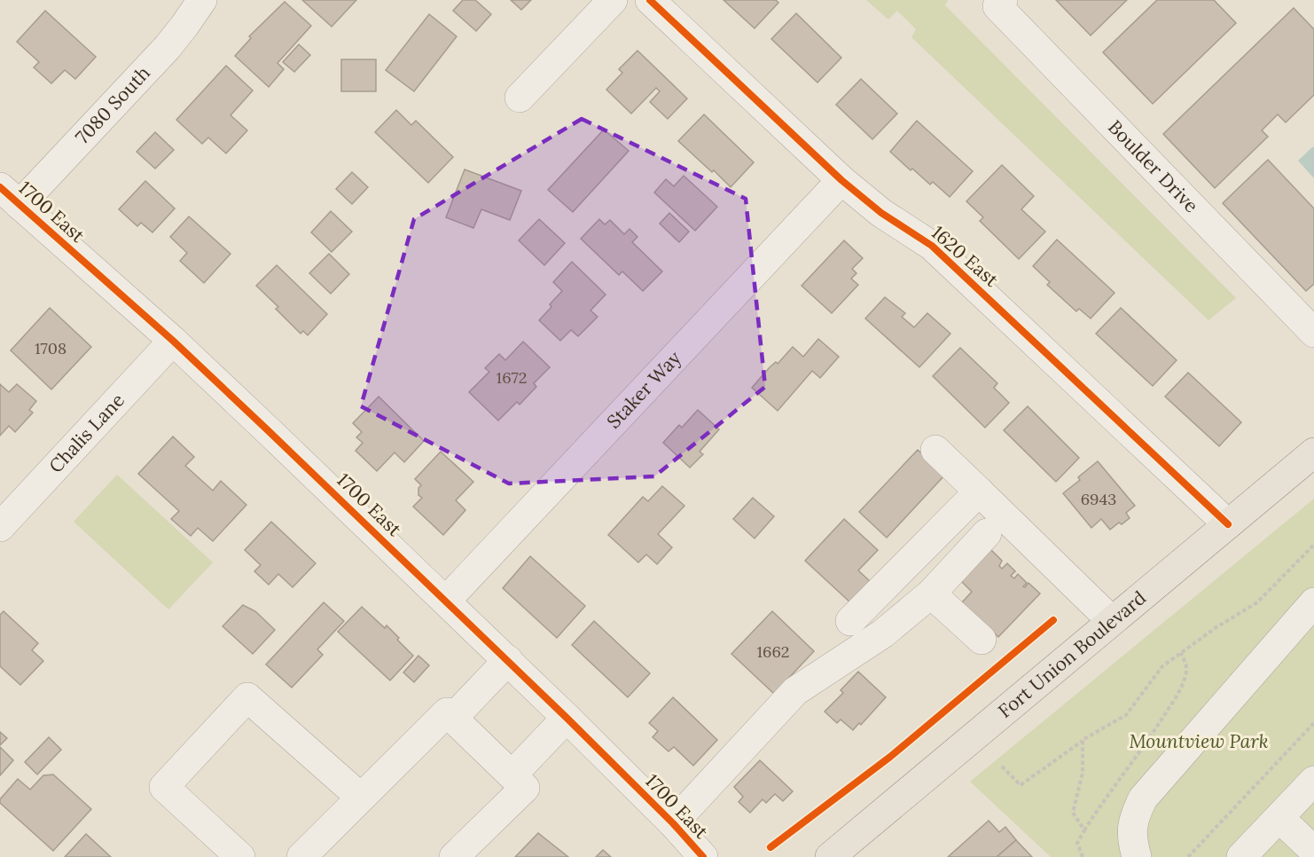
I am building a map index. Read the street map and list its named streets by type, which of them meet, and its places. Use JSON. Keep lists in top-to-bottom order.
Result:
{
  "streets": {
    "main road": ["Fort Union Boulevard"],
    "street": [
      "7080 South",
      "Boulder Drive",
      "1700 East",
      "1620 East",
      "Staker Way",
      "Chalis Lane"
    ]
  },
  "crossings": [
    ["7080 South", "1700 East"],
    ["1700 East", "Staker Way"],
    ["1700 East", "Chalis Lane"],
    ["1620 East", "Staker Way"],
    ["1620 East", "Fort Union Boulevard"]
  ],
  "parks": ["Mountview Park"],
  "house_numbers": [
    "1708",
    "1672",
    "6943",
    "1662"
  ]
}
